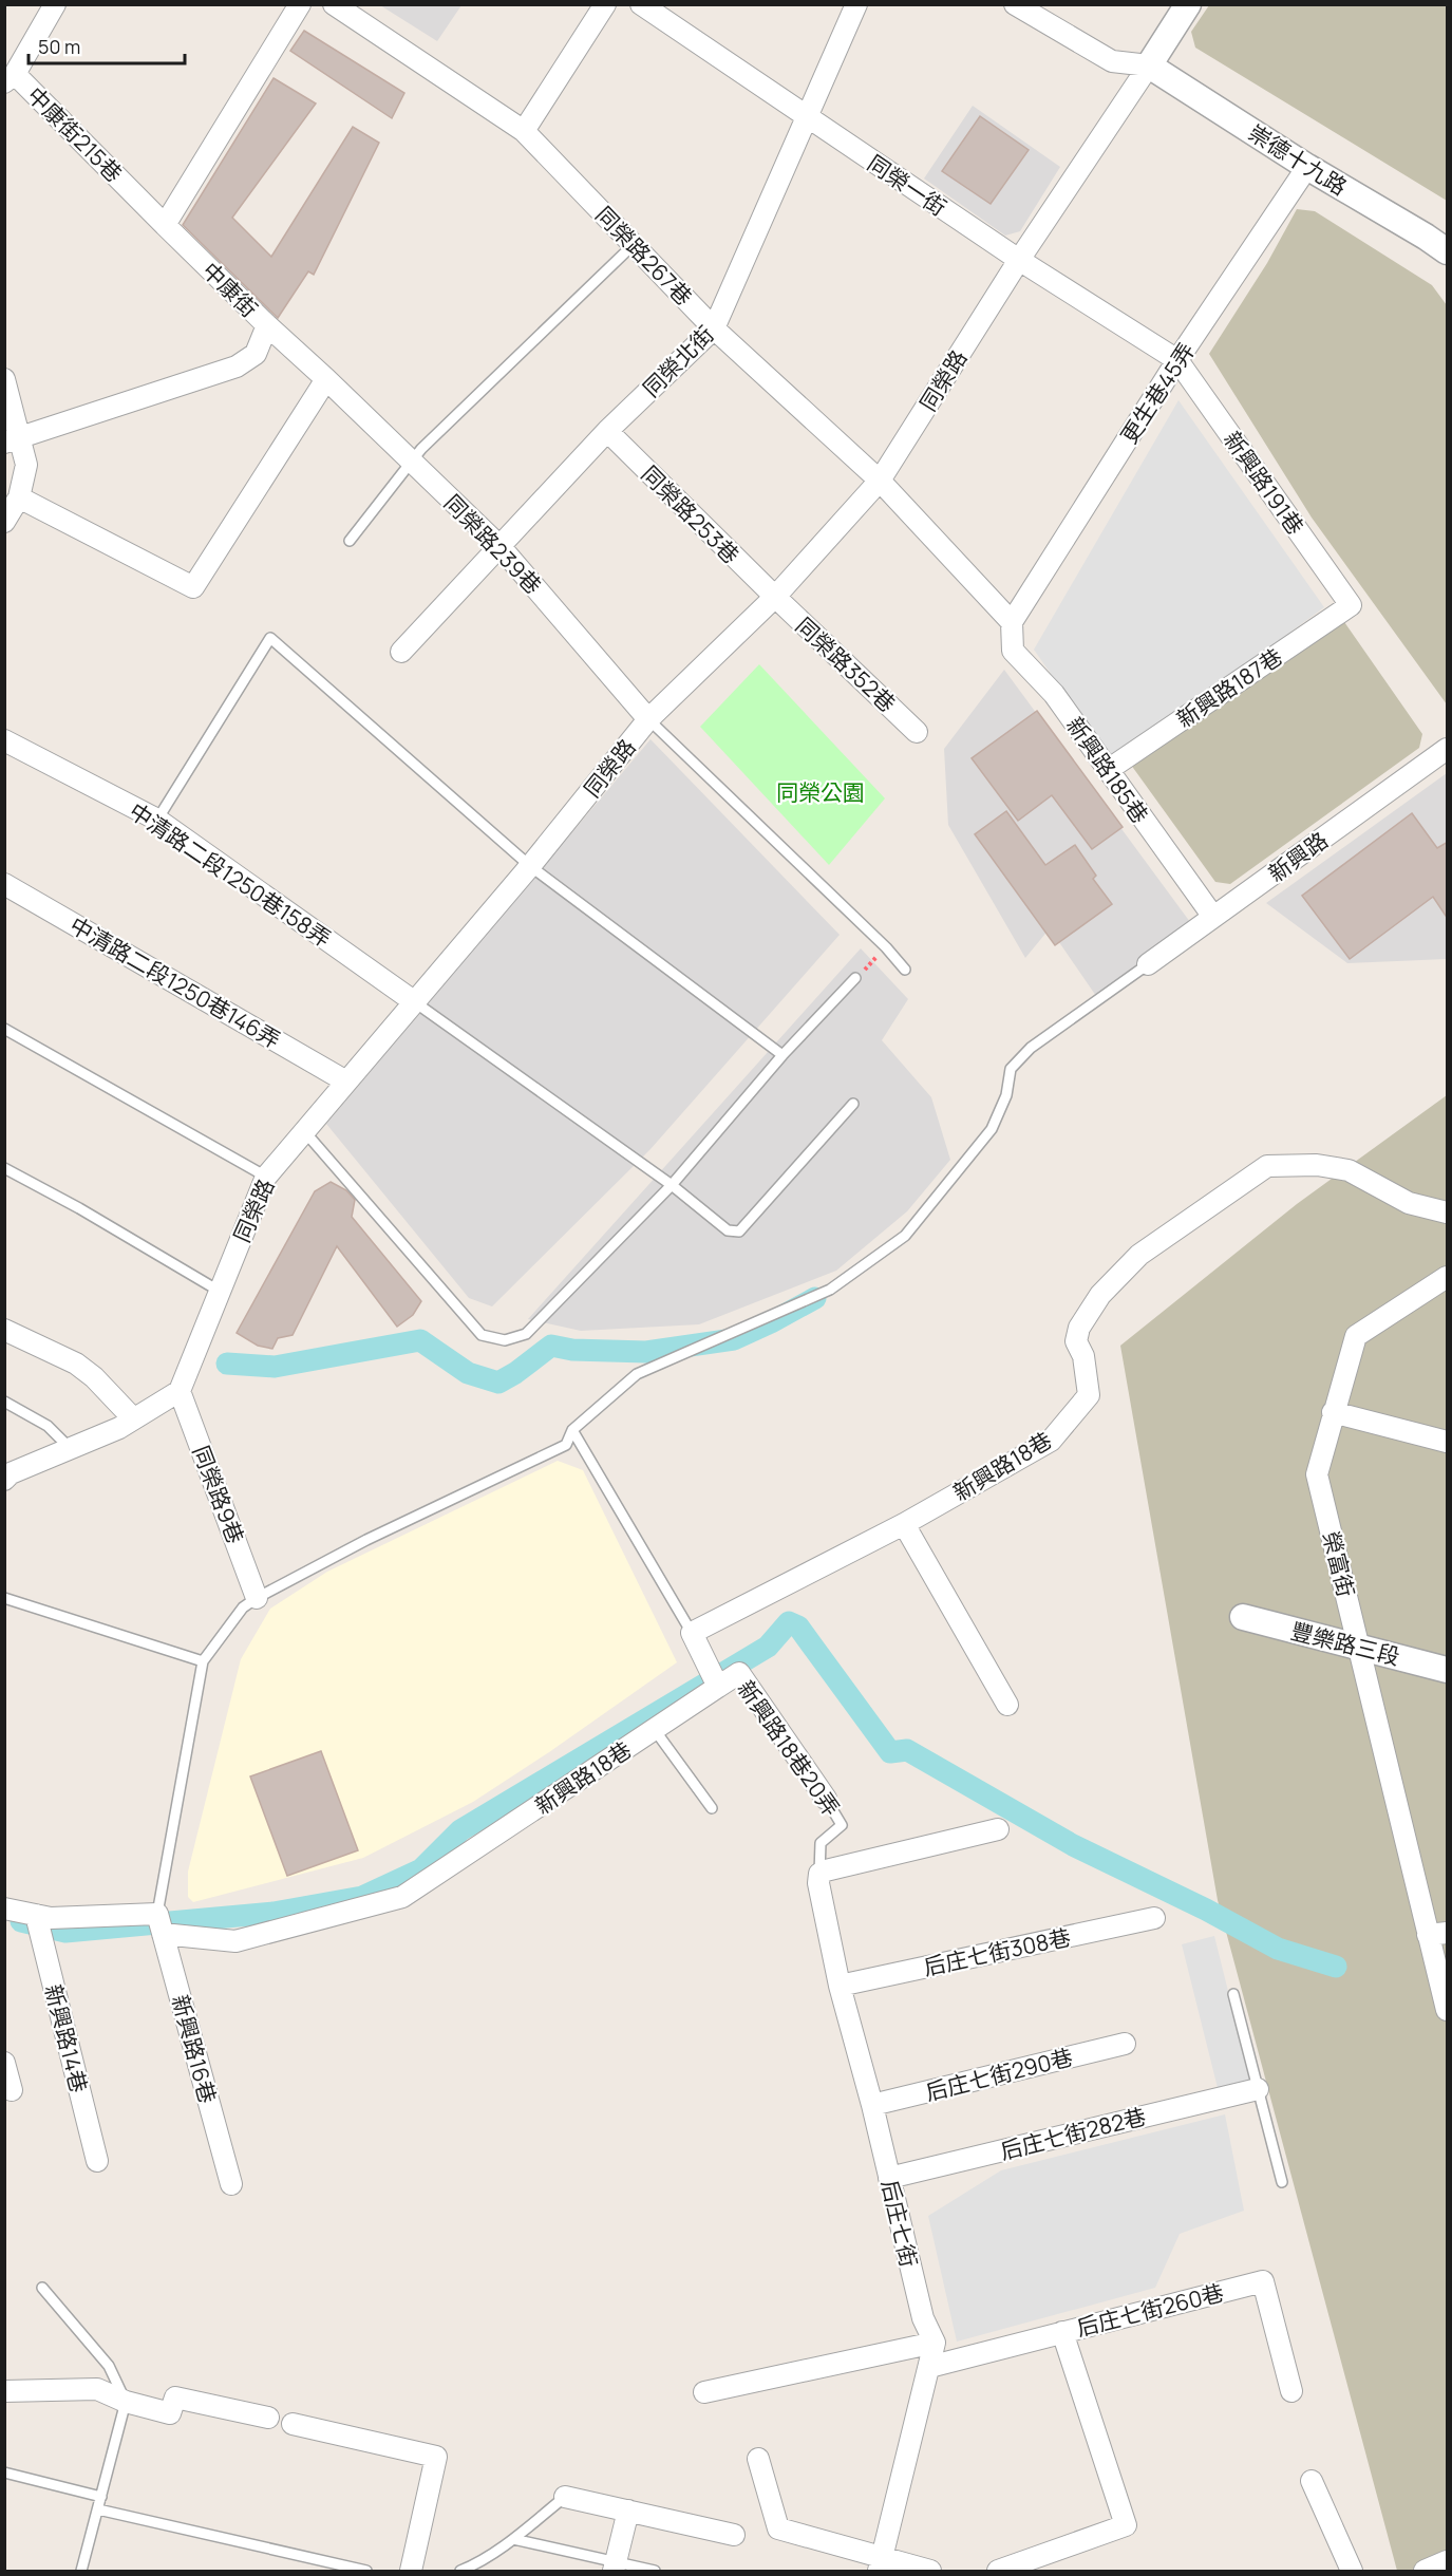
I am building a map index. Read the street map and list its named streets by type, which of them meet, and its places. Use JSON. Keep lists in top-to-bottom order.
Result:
{
  "streets": {
    "street": [
      "中康街215巷",
      "崇德十九路",
      "同榮一街",
      "同榮路267巷",
      "中康街",
      "同榮北街",
      "同榮路",
      "更生巷45弄",
      "新興路191巷",
      "同榮路253巷",
      "同榮路239巷",
      "同榮路352巷",
      "新興路187巷",
      "新興路185巷",
      "新興路",
      "中清路二段1250巷158弄",
      "中清路二段1250巷146弄",
      "新興路18巷",
      "同榮路9巷",
      "榮富街",
      "豐樂路三段",
      "新興路18巷20弄",
      "后庄七街308巷",
      "新興路14巷",
      "新興路16巷",
      "后庄七街290巷",
      "后庄七街282巷",
      "后庄七街",
      "后庄七街260巷"
    ]
  },
  "crossings": [
    ["中康街215巷", "中康街"],
    ["崇德十九路", "同榮路"],
    ["崇德十九路", "更生巷45弄"],
    ["同榮一街", "同榮北街"],
    ["同榮一街", "同榮路"],
    ["同榮一街", "更生巷45弄"],
    ["同榮一街", "新興路191巷"],
    ["同榮路267巷", "同榮北街"],
    ["同榮路267巷", "同榮路"],
    ["同榮路267巷", "更生巷45弄"],
    ["同榮路267巷", "新興路185巷"],
    ["中康街", "同榮路239巷"],
    ["同榮北街", "同榮路253巷"],
    ["同榮北街", "同榮路239巷"],
    ["同榮路", "同榮路253巷"],
    ["同榮路", "同榮路239巷"],
    ["同榮路", "同榮路352巷"],
    ["同榮路", "中清路二段1250巷158弄"],
    ["同榮路", "中清路二段1250巷146弄"],
    ["同榮路", "同榮路9巷"],
    ["更生巷45弄", "新興路191巷"],
    ["更生巷45弄", "新興路185巷"],
    ["新興路191巷", "新興路187巷"],
    ["同榮路253巷", "同榮路352巷"],
    ["新興路187巷", "新興路185巷"],
    ["新興路185巷", "新興路"],
    ["新興路18巷", "新興路18巷20弄"],
    ["新興路18巷", "新興路16巷"],
    ["榮富街", "豐樂路三段"],
    ["新興路18巷20弄", "后庄七街"],
    ["后庄七街308巷", "后庄七街"],
    ["后庄七街290巷", "后庄七街"],
    ["后庄七街282巷", "后庄七街"]
  ],
  "parks": ["同榮公園"],
  "scale_bar": "50 m"
}
